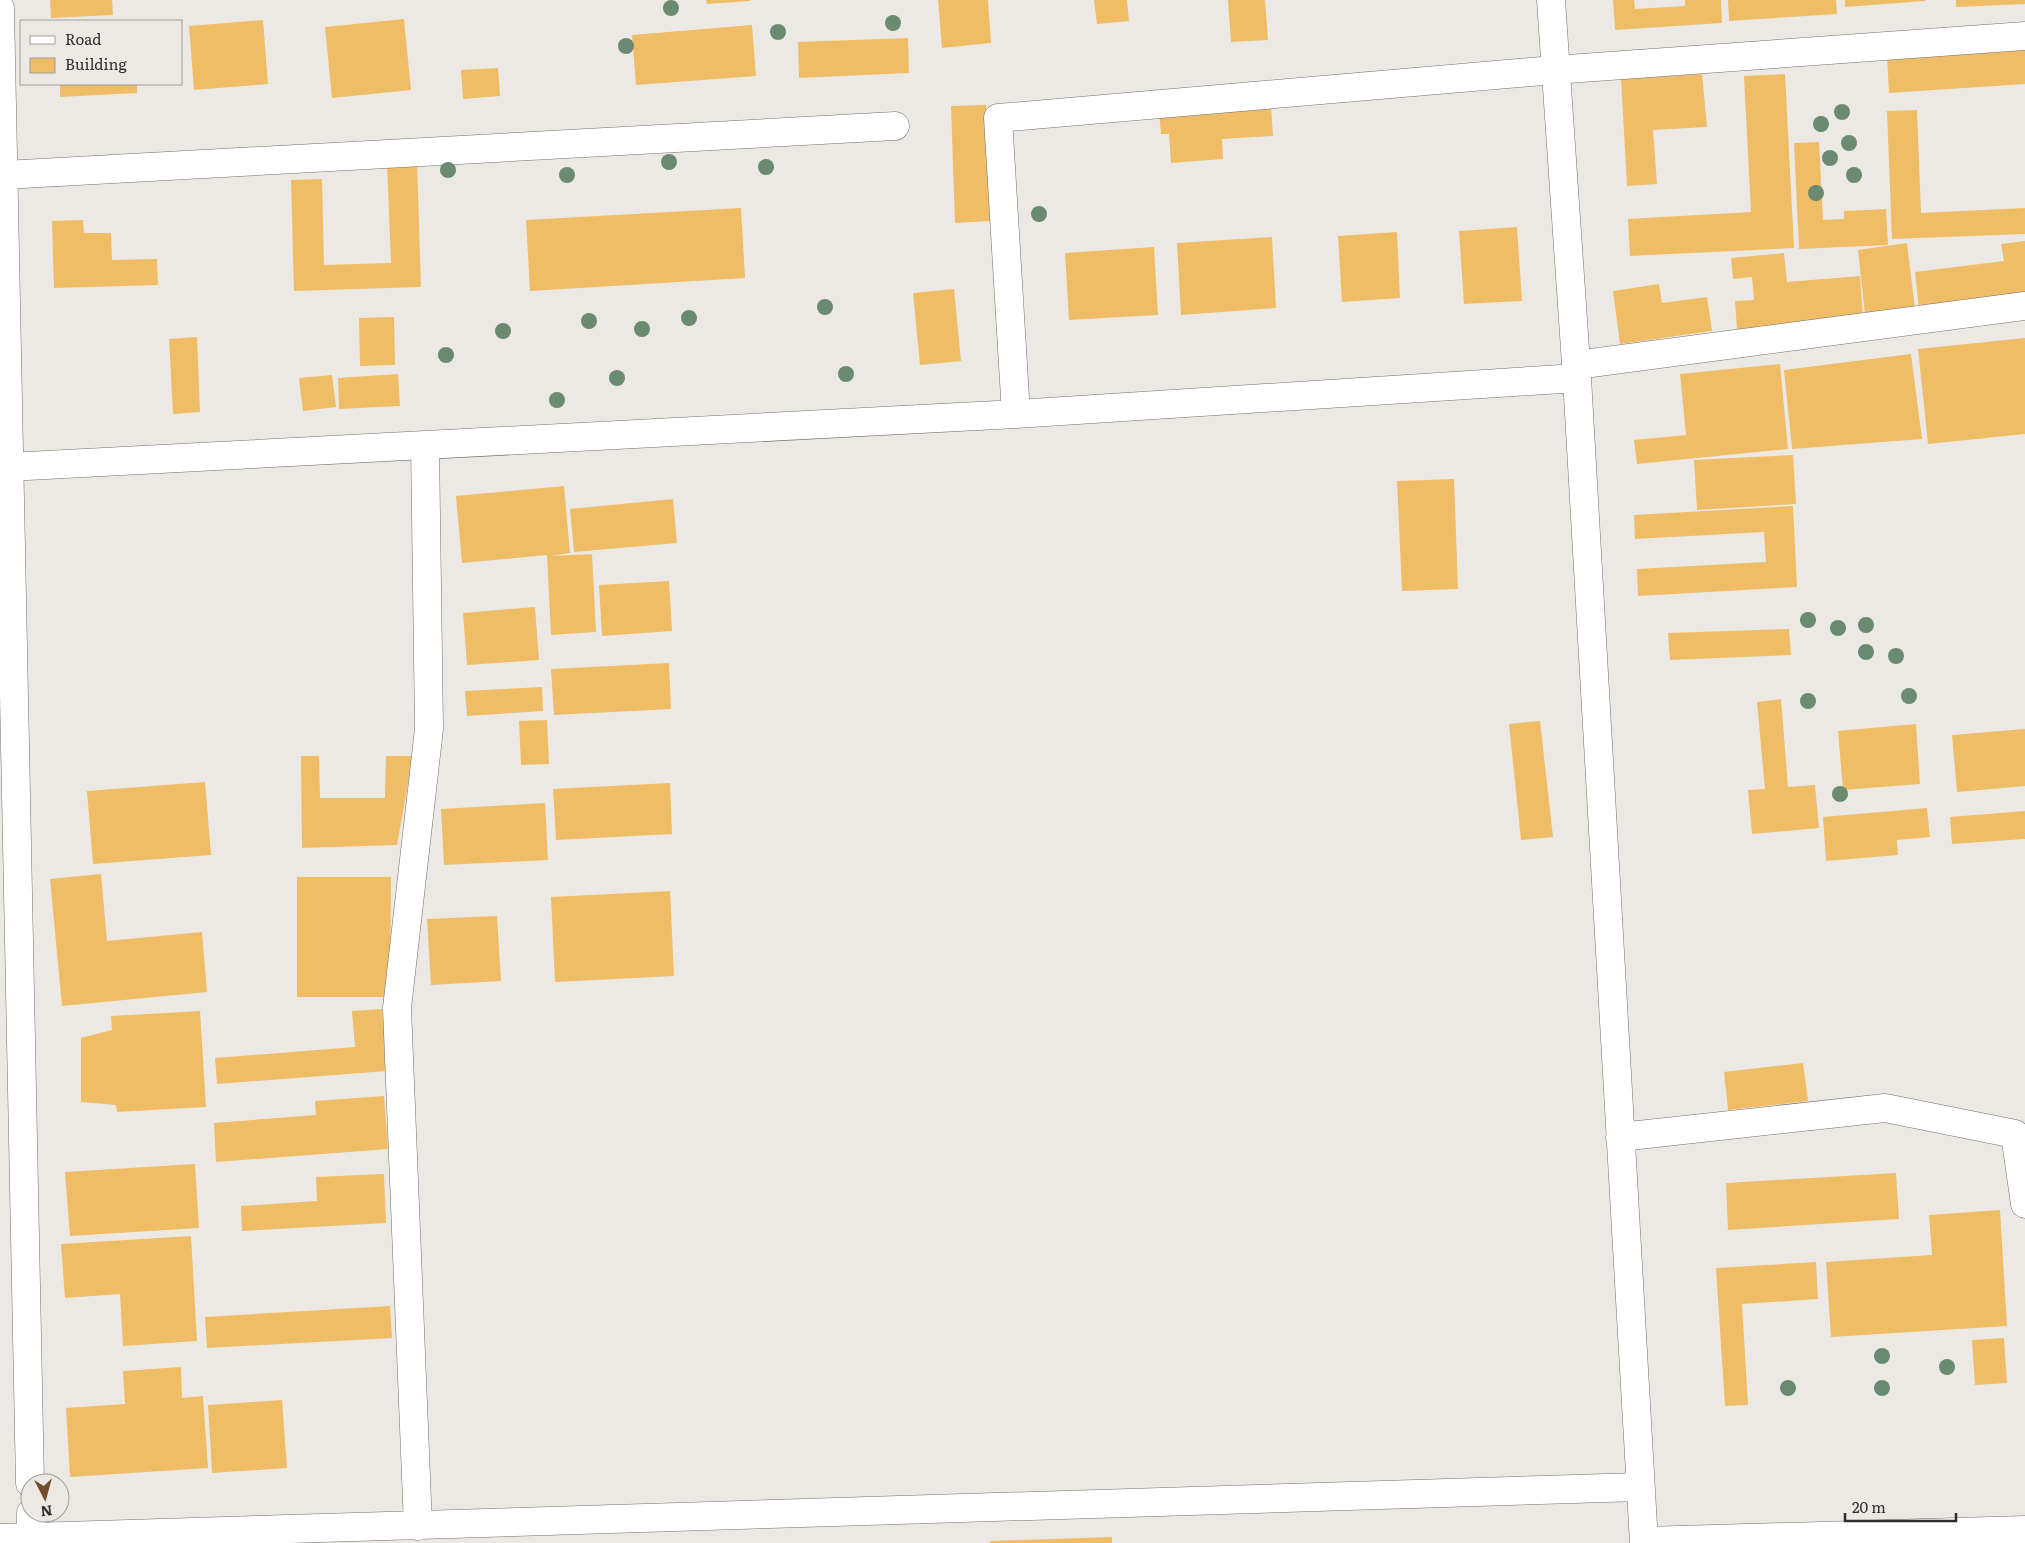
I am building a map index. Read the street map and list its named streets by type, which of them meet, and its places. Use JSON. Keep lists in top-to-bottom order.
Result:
{
  "legend": ["Road", "Building"],
  "scale_bar": "20 m",
  "north": "bottom"
}
